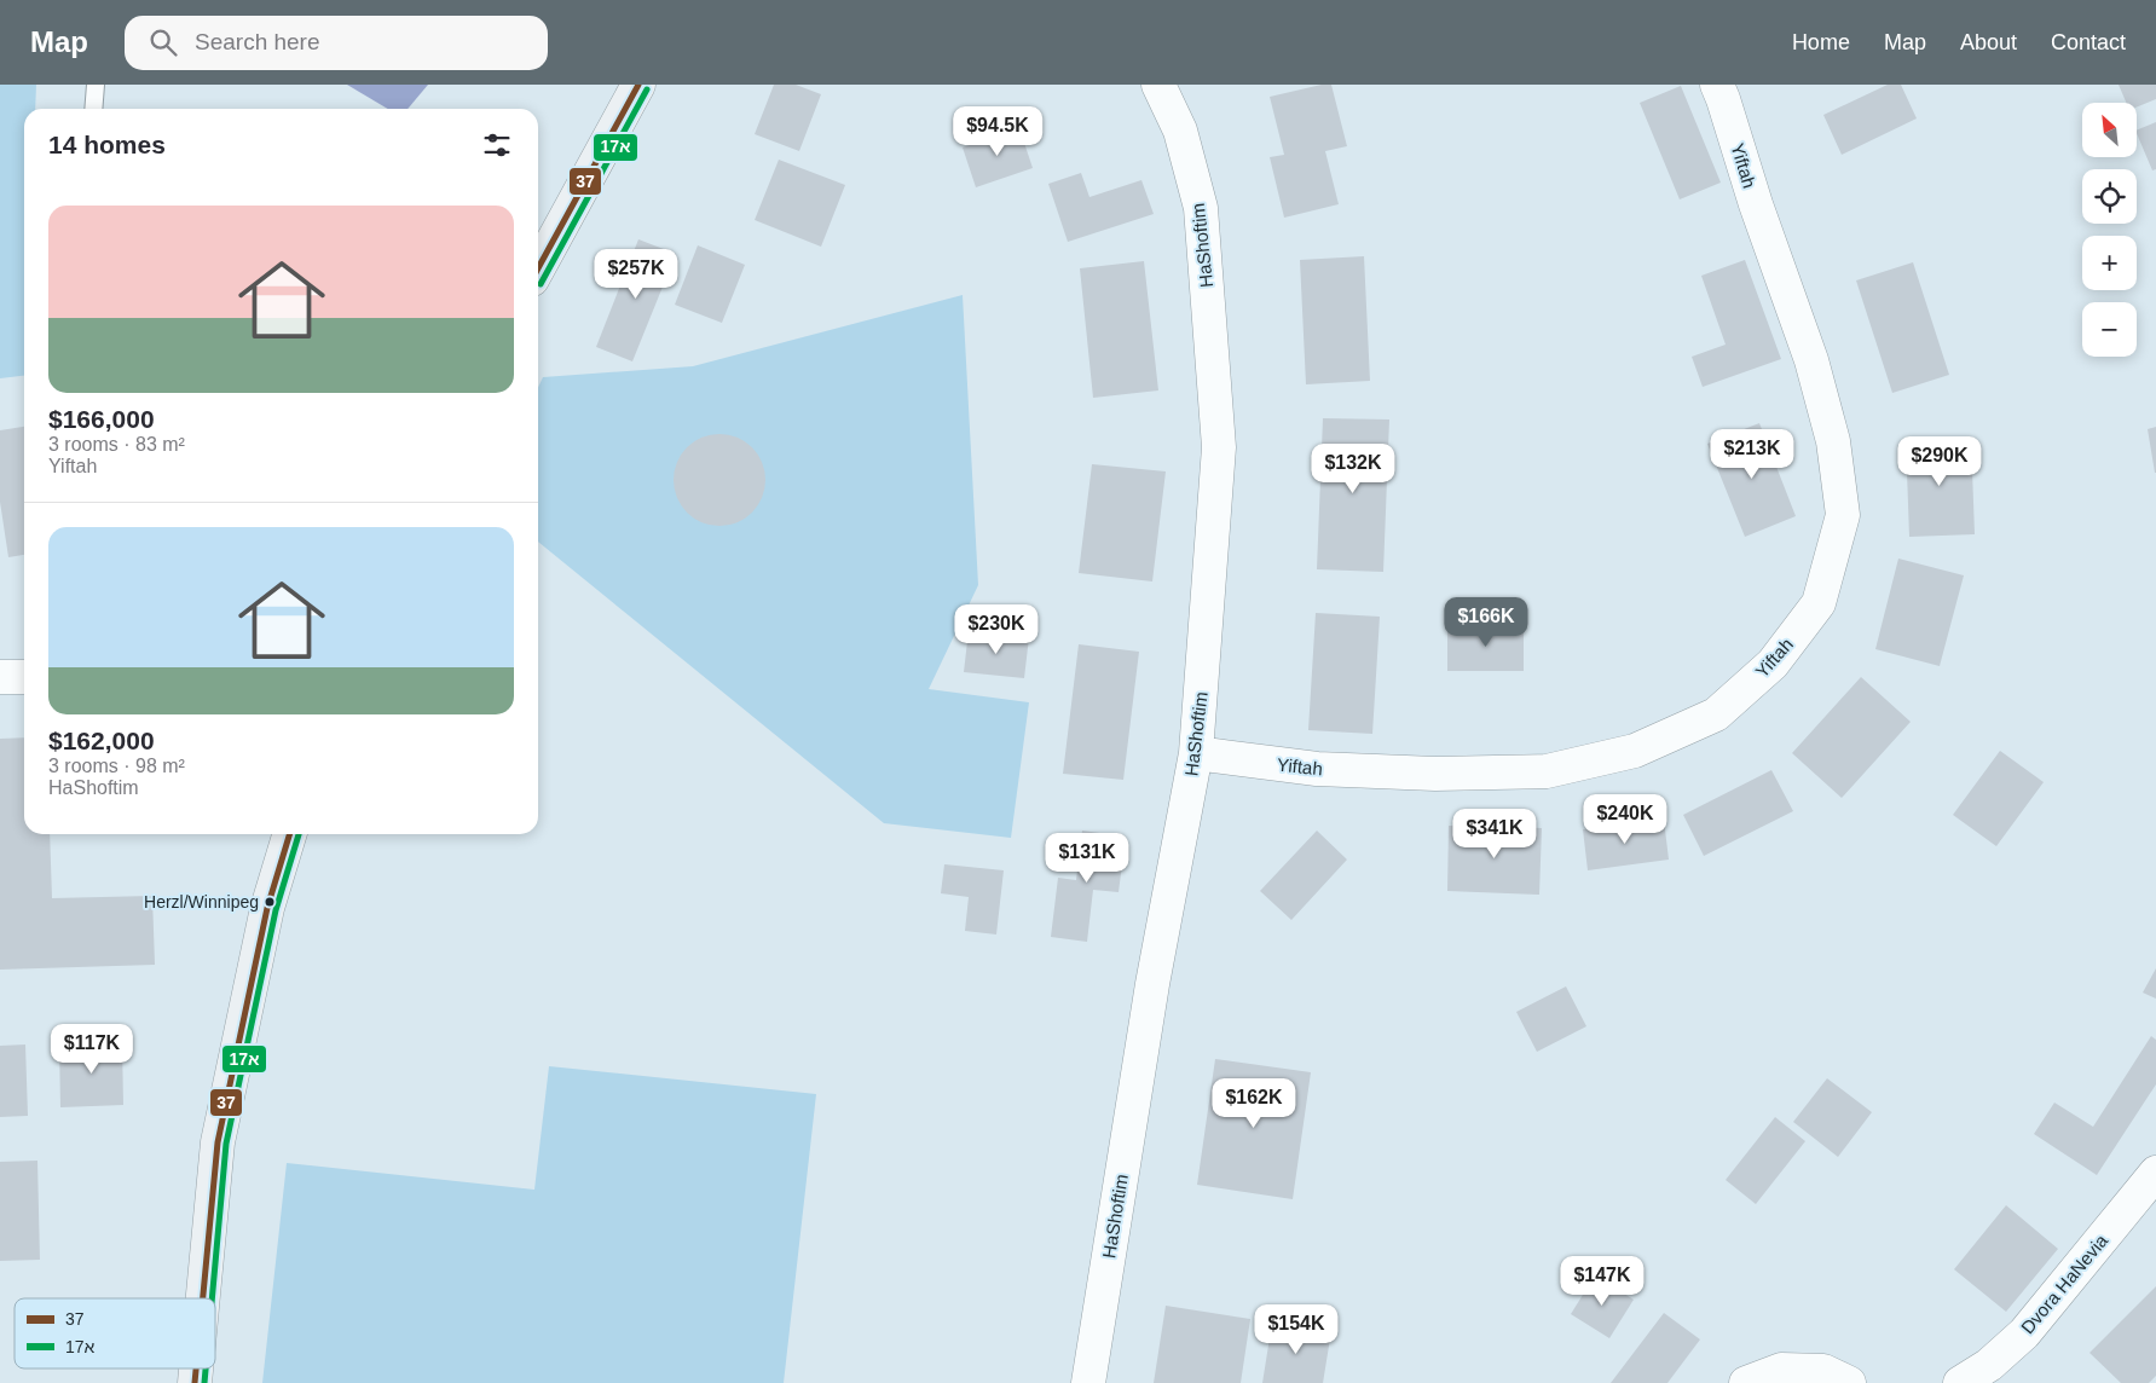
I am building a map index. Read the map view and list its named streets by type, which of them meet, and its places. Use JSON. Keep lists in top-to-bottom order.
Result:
{
  "streets": {
    "street": ["Yiftah", "HaShoftim", "Dvora HaNevia"]
  },
  "crossings": [
    ["Yiftah", "HaShoftim"]
  ],
  "places": ["Herzl/Winnipeg"],
  "lines": ["transit line 37", "transit line 17א"],
  "legend": ["37", "17א"],
  "north": "top left",
  "page": {
    "header": "Map",
    "search": "Search here",
    "nav": [
      "Home",
      "Map",
      "About",
      "Contact"
    ],
    "map_buttons": ["+", "−"],
    "price": [
      "$94.5K",
      "$257K",
      "$213K",
      "$290K",
      "$132K",
      "$166K",
      "$230K",
      "$240K",
      "$341K",
      "$131K",
      "$117K",
      "$162K",
      "$147K",
      "$154K"
    ],
    "heading": "14 homes",
    "list": [
      {
        "name": "$166,000",
        "note": "3 rooms · 83 m² · Yiftah"
      },
      {
        "name": "$162,000",
        "note": "3 rooms · 98 m² · HaShoftim"
      }
    ]
  }
}
